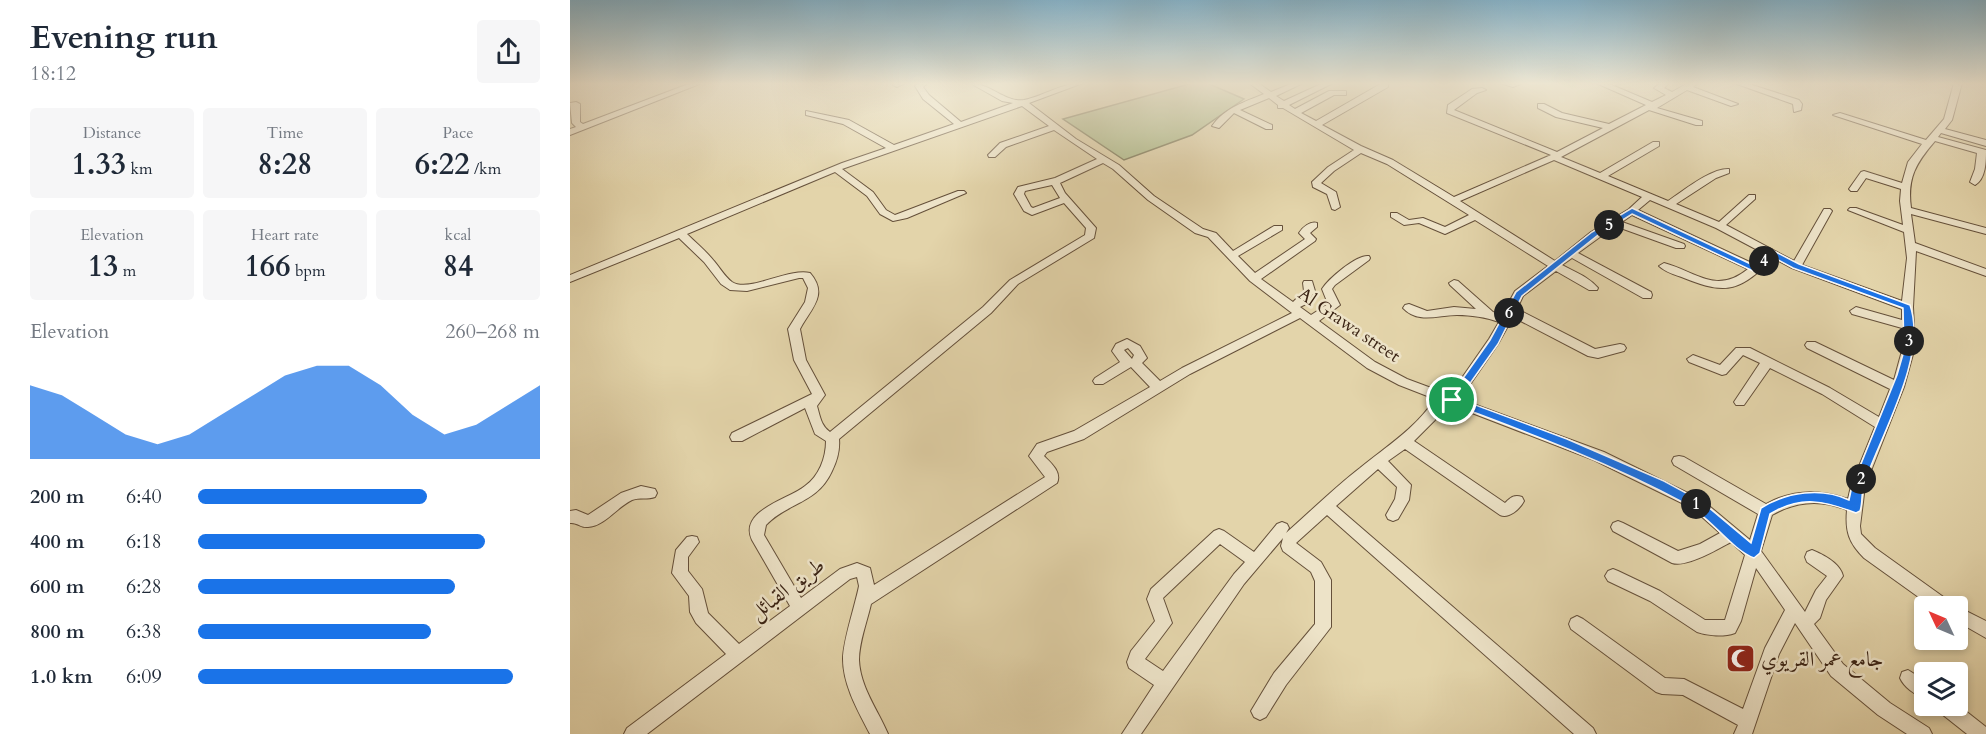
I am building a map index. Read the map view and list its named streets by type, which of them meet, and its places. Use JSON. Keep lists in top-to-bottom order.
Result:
{
  "streets": {
    "street": ["Al Grawa street", "طريق القبائل"]
  },
  "places": {
    "mosque": ["جامع عمر القريوي"]
  },
  "north": "top left",
  "page": {
    "heading": ["Evening run", "18:12"],
    "stats": [
      ["Distance", "1.33 km"],
      ["Time", "8:28"],
      ["Pace", "6:22 /km"],
      ["Elevation", "13 m"],
      ["Heart rate", "166 bpm"],
      ["kcal", "84"]
    ],
    "pins": [
      "5",
      "4",
      "6",
      "3",
      "2",
      "1"
    ],
    "chart": ["Elevation", "260–268 m"],
    "list": [
      {
        "name": "200 m",
        "note": "6:40"
      },
      {
        "name": "400 m",
        "note": "6:18"
      },
      {
        "name": "600 m",
        "note": "6:28"
      },
      {
        "name": "800 m",
        "note": "6:38"
      },
      {
        "name": "1.0 km",
        "note": "6:09"
      }
    ]
  }
}
